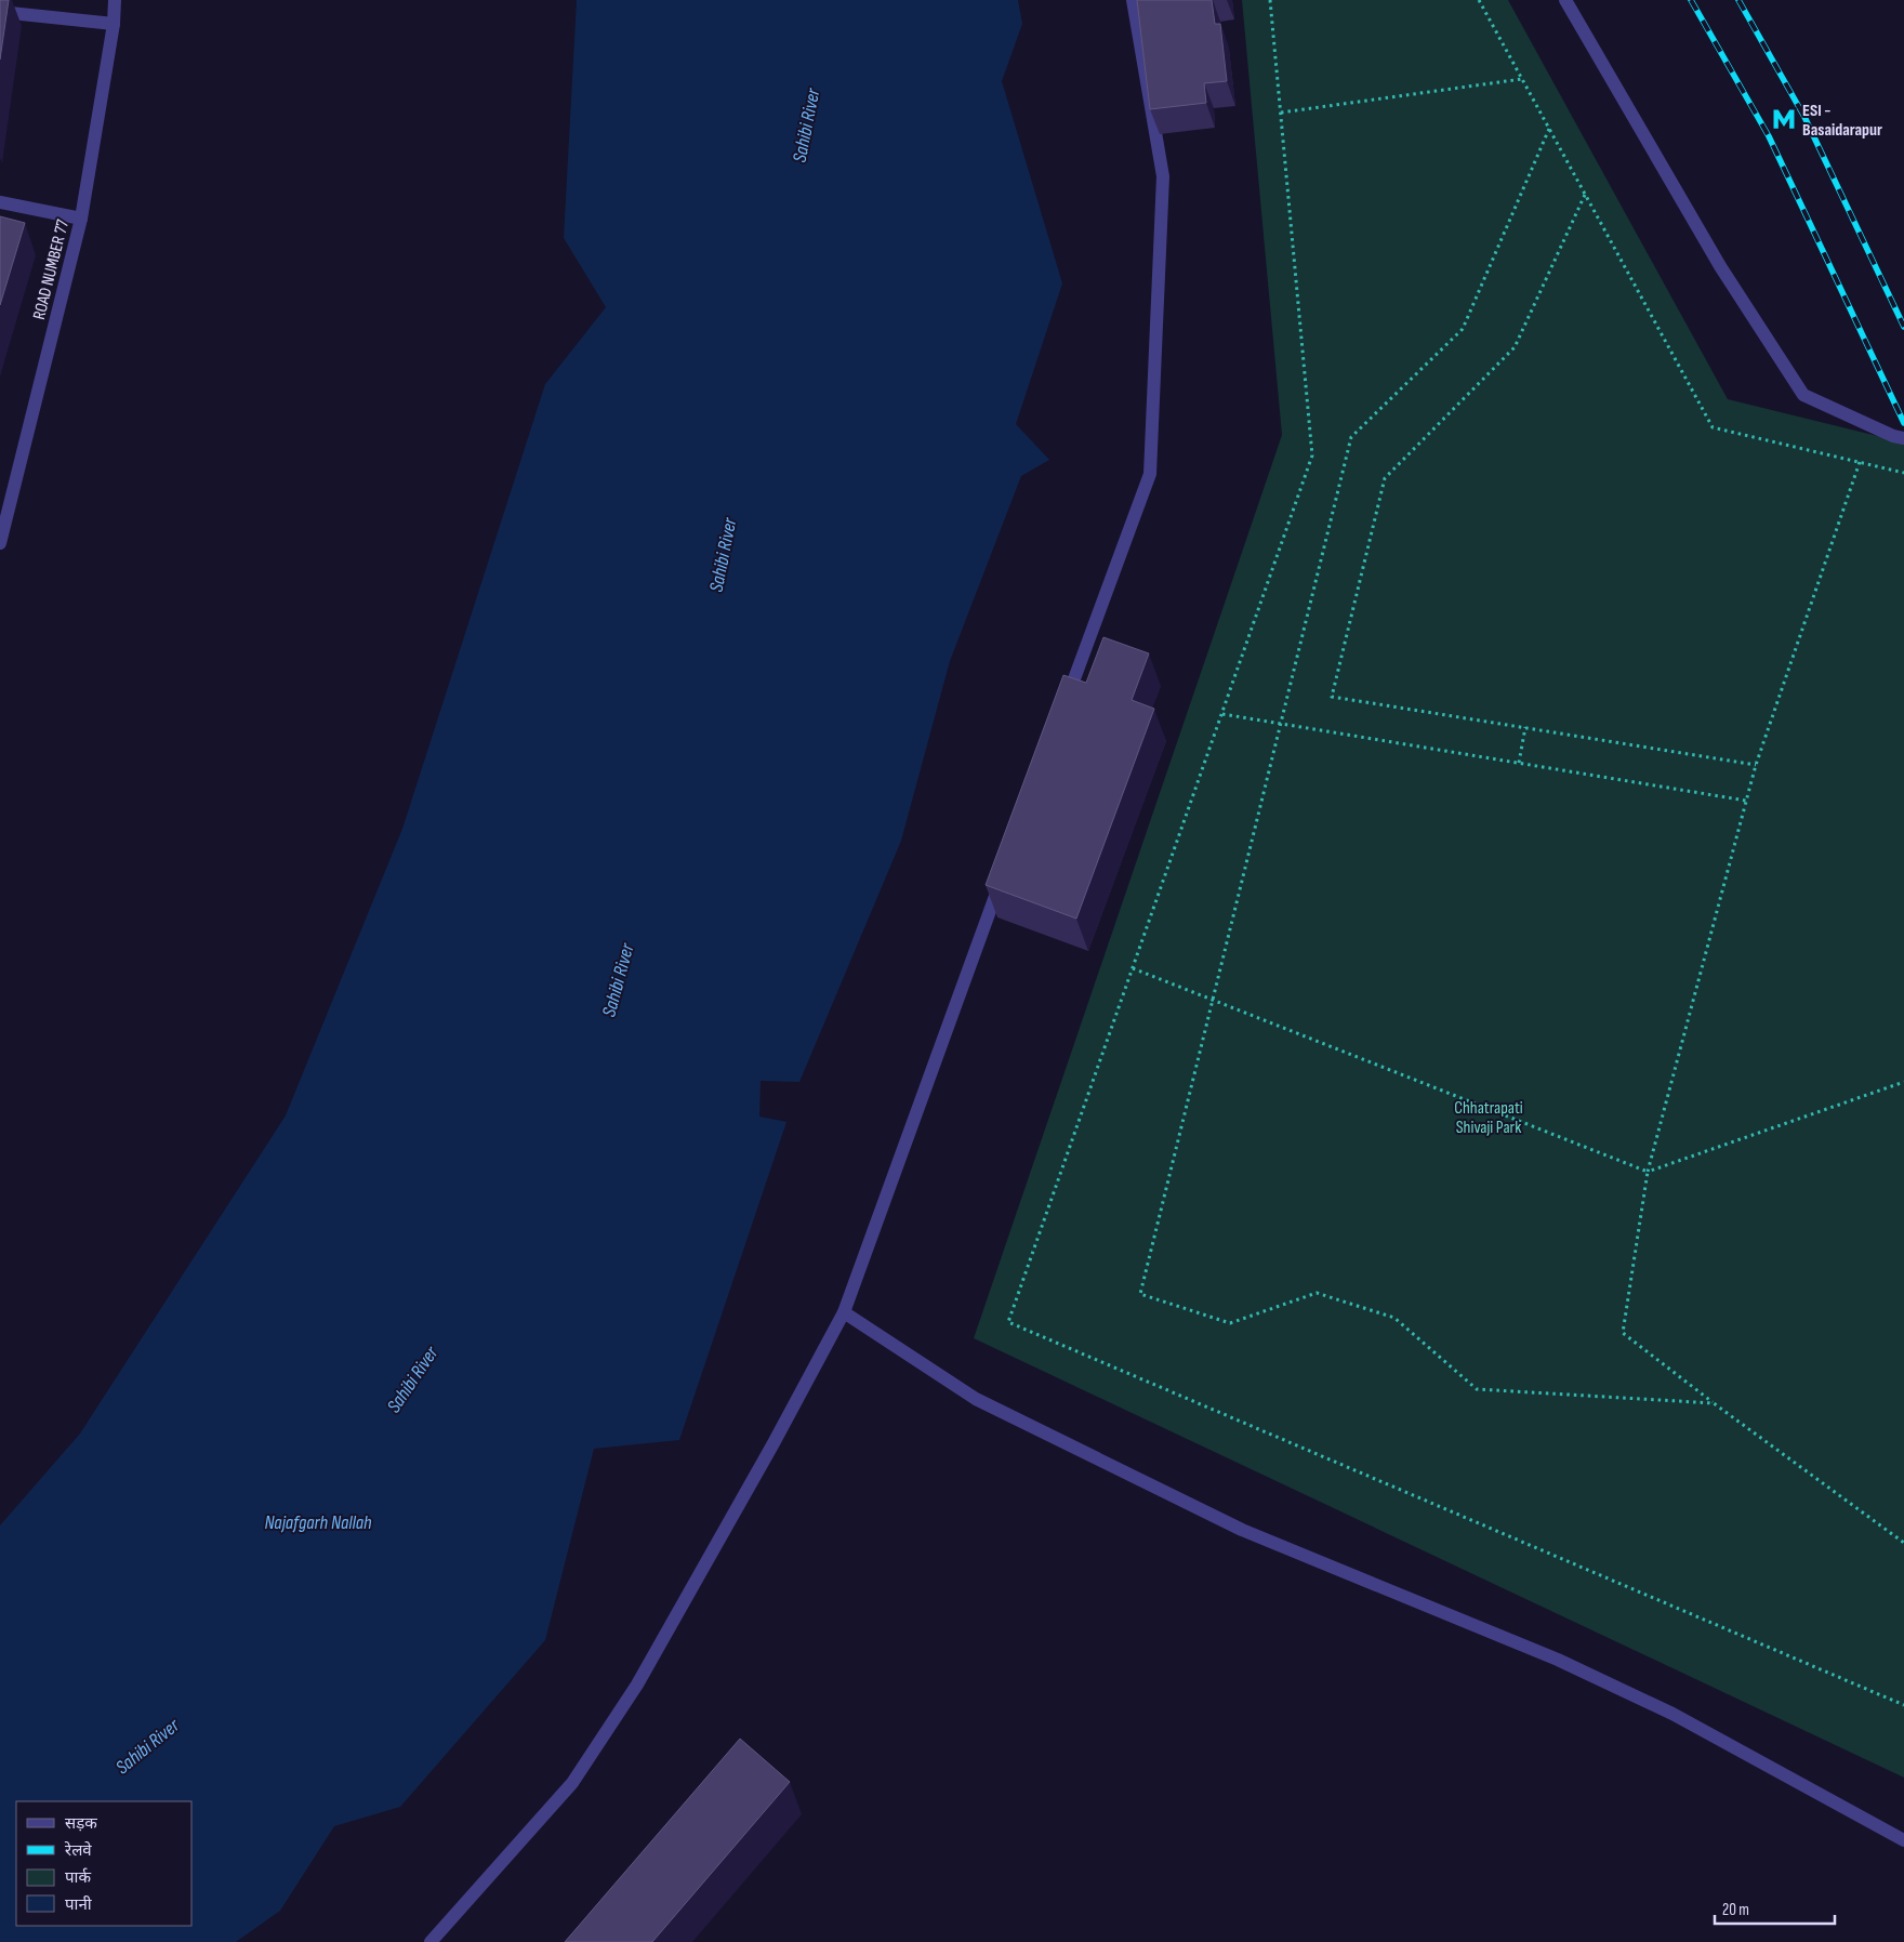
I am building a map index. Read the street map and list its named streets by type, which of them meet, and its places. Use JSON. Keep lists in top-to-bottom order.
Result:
{
  "streets": {
    "street": ["ROAD NUMBER 77"]
  },
  "water": ["Sahibi River", "Najafgarh Nallah"],
  "parks": ["Chhatrapati Shivaji Park"],
  "places": {
    "metro station": ["ESI - Basaidarapur"]
  },
  "legend": [
    "सड़क",
    "रेलवे",
    "पार्क",
    "पानी"
  ],
  "scale_bar": "20 m"
}
